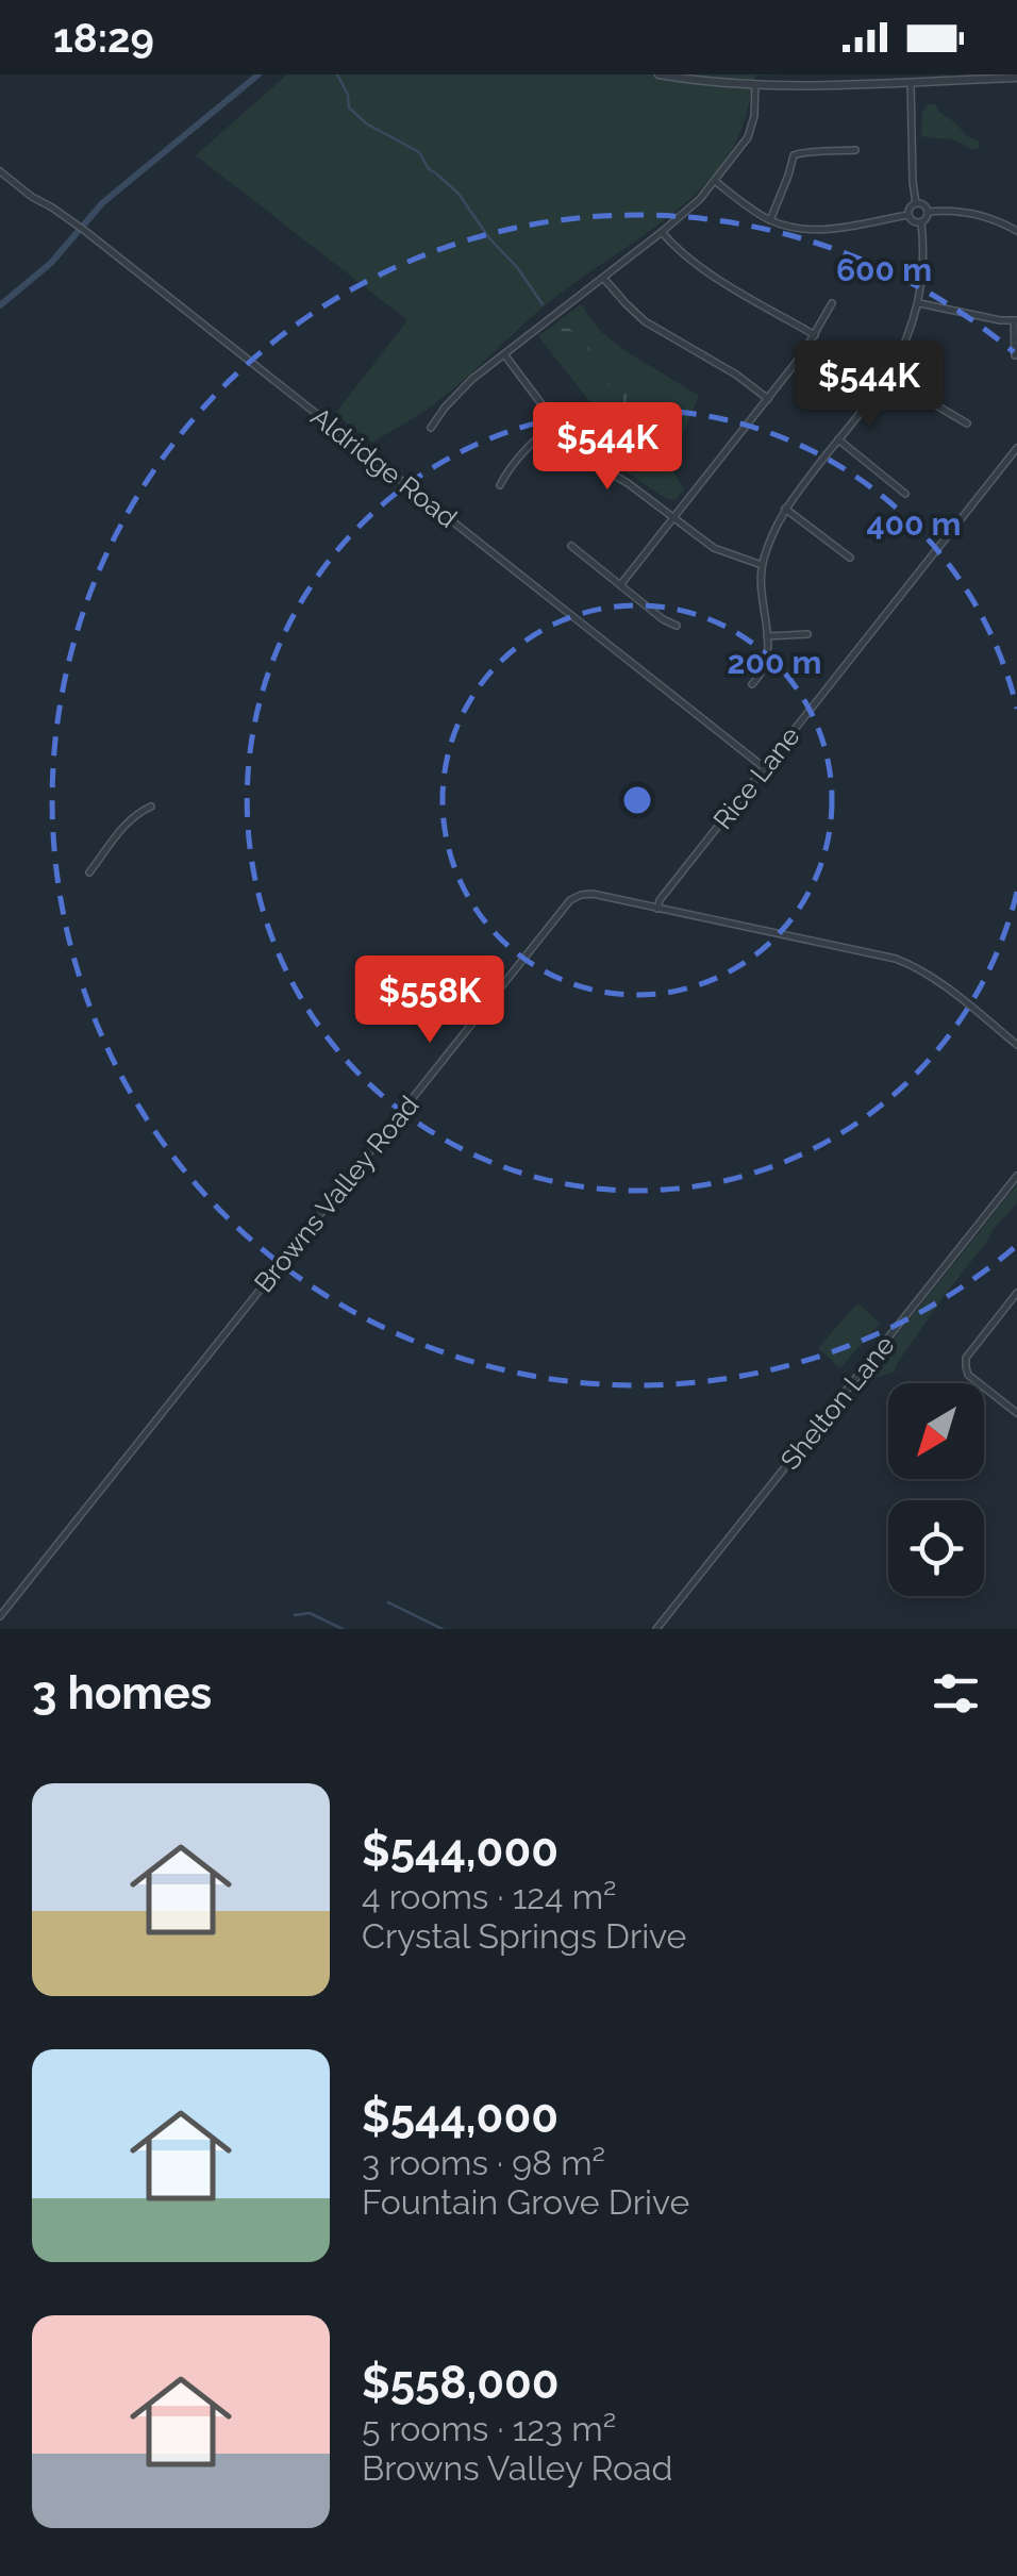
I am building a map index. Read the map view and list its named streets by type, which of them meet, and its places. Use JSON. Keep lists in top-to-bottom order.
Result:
{
  "streets": {
    "street": [
      "Aldridge Road",
      "Rice Lane",
      "Browns Valley Road",
      "Shelton Lane"
    ]
  },
  "crossings": [
    ["Aldridge Road", "Rice Lane"],
    ["Rice Lane", "Browns Valley Road"]
  ],
  "north": "bottom left",
  "page": {
    "status": "18:29",
    "price": ["$544K", "$544K", "$558K"],
    "heading": "3 homes",
    "list": [
      {
        "name": "$544,000",
        "note": "4 rooms · 124 m² · Crystal Springs Drive"
      },
      {
        "name": "$544,000",
        "note": "3 rooms · 98 m² · Fountain Grove Drive"
      },
      {
        "name": "$558,000",
        "note": "5 rooms · 123 m² · Browns Valley Road"
      }
    ]
  },
  "rings": ["600 m", "400 m", "200 m"]
}
